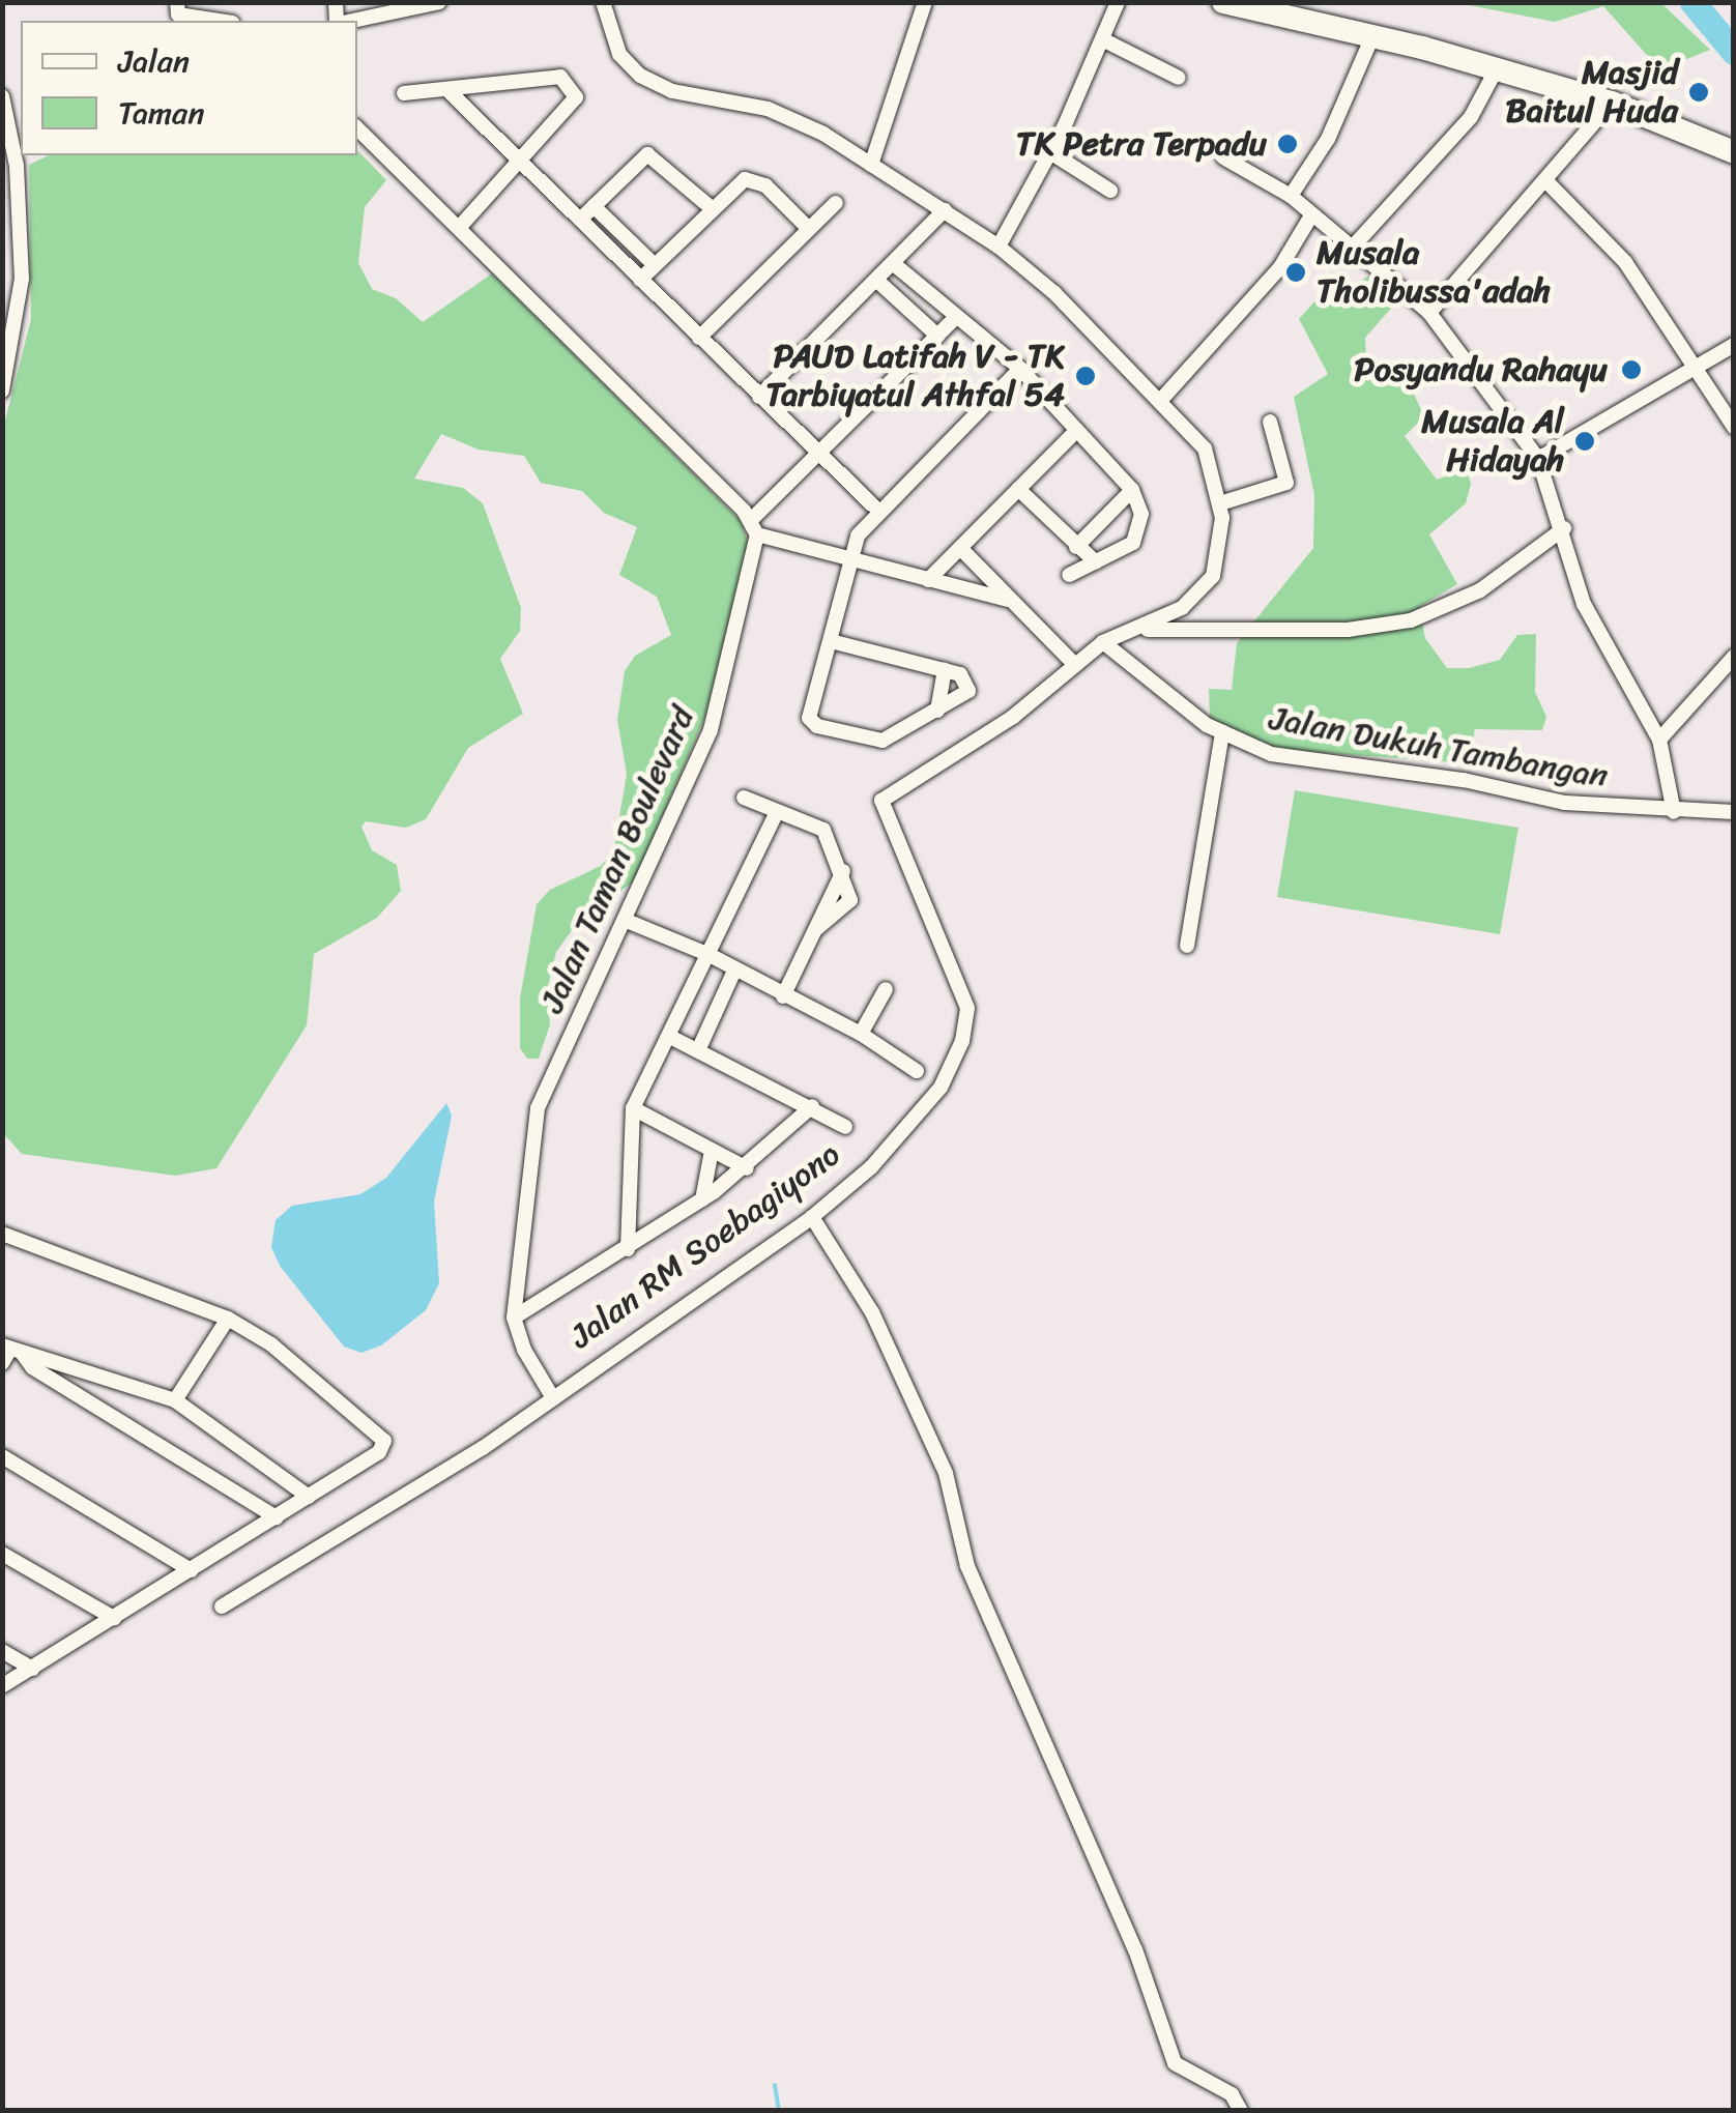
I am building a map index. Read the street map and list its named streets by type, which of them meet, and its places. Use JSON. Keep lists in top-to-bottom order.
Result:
{
  "streets": {
    "street": ["Jalan Dukuh Tambangan", "Jalan Taman Boulevard", "Jalan RM Soebagiyono"]
  },
  "crossings": [
    ["Jalan Dukuh Tambangan", "Jalan RM Soebagiyono"],
    ["Jalan Taman Boulevard", "Jalan RM Soebagiyono"]
  ],
  "places": [
    "Masjid Baitul Huda",
    "TK Petra Terpadu",
    "Musala Tholibussa'adah",
    "Posyandu Rahayu",
    "PAUD Latifah V - TK Tarbiyatul Athfal 54",
    "Musala Al Hidayah"
  ],
  "legend": ["Jalan", "Taman"]
}
